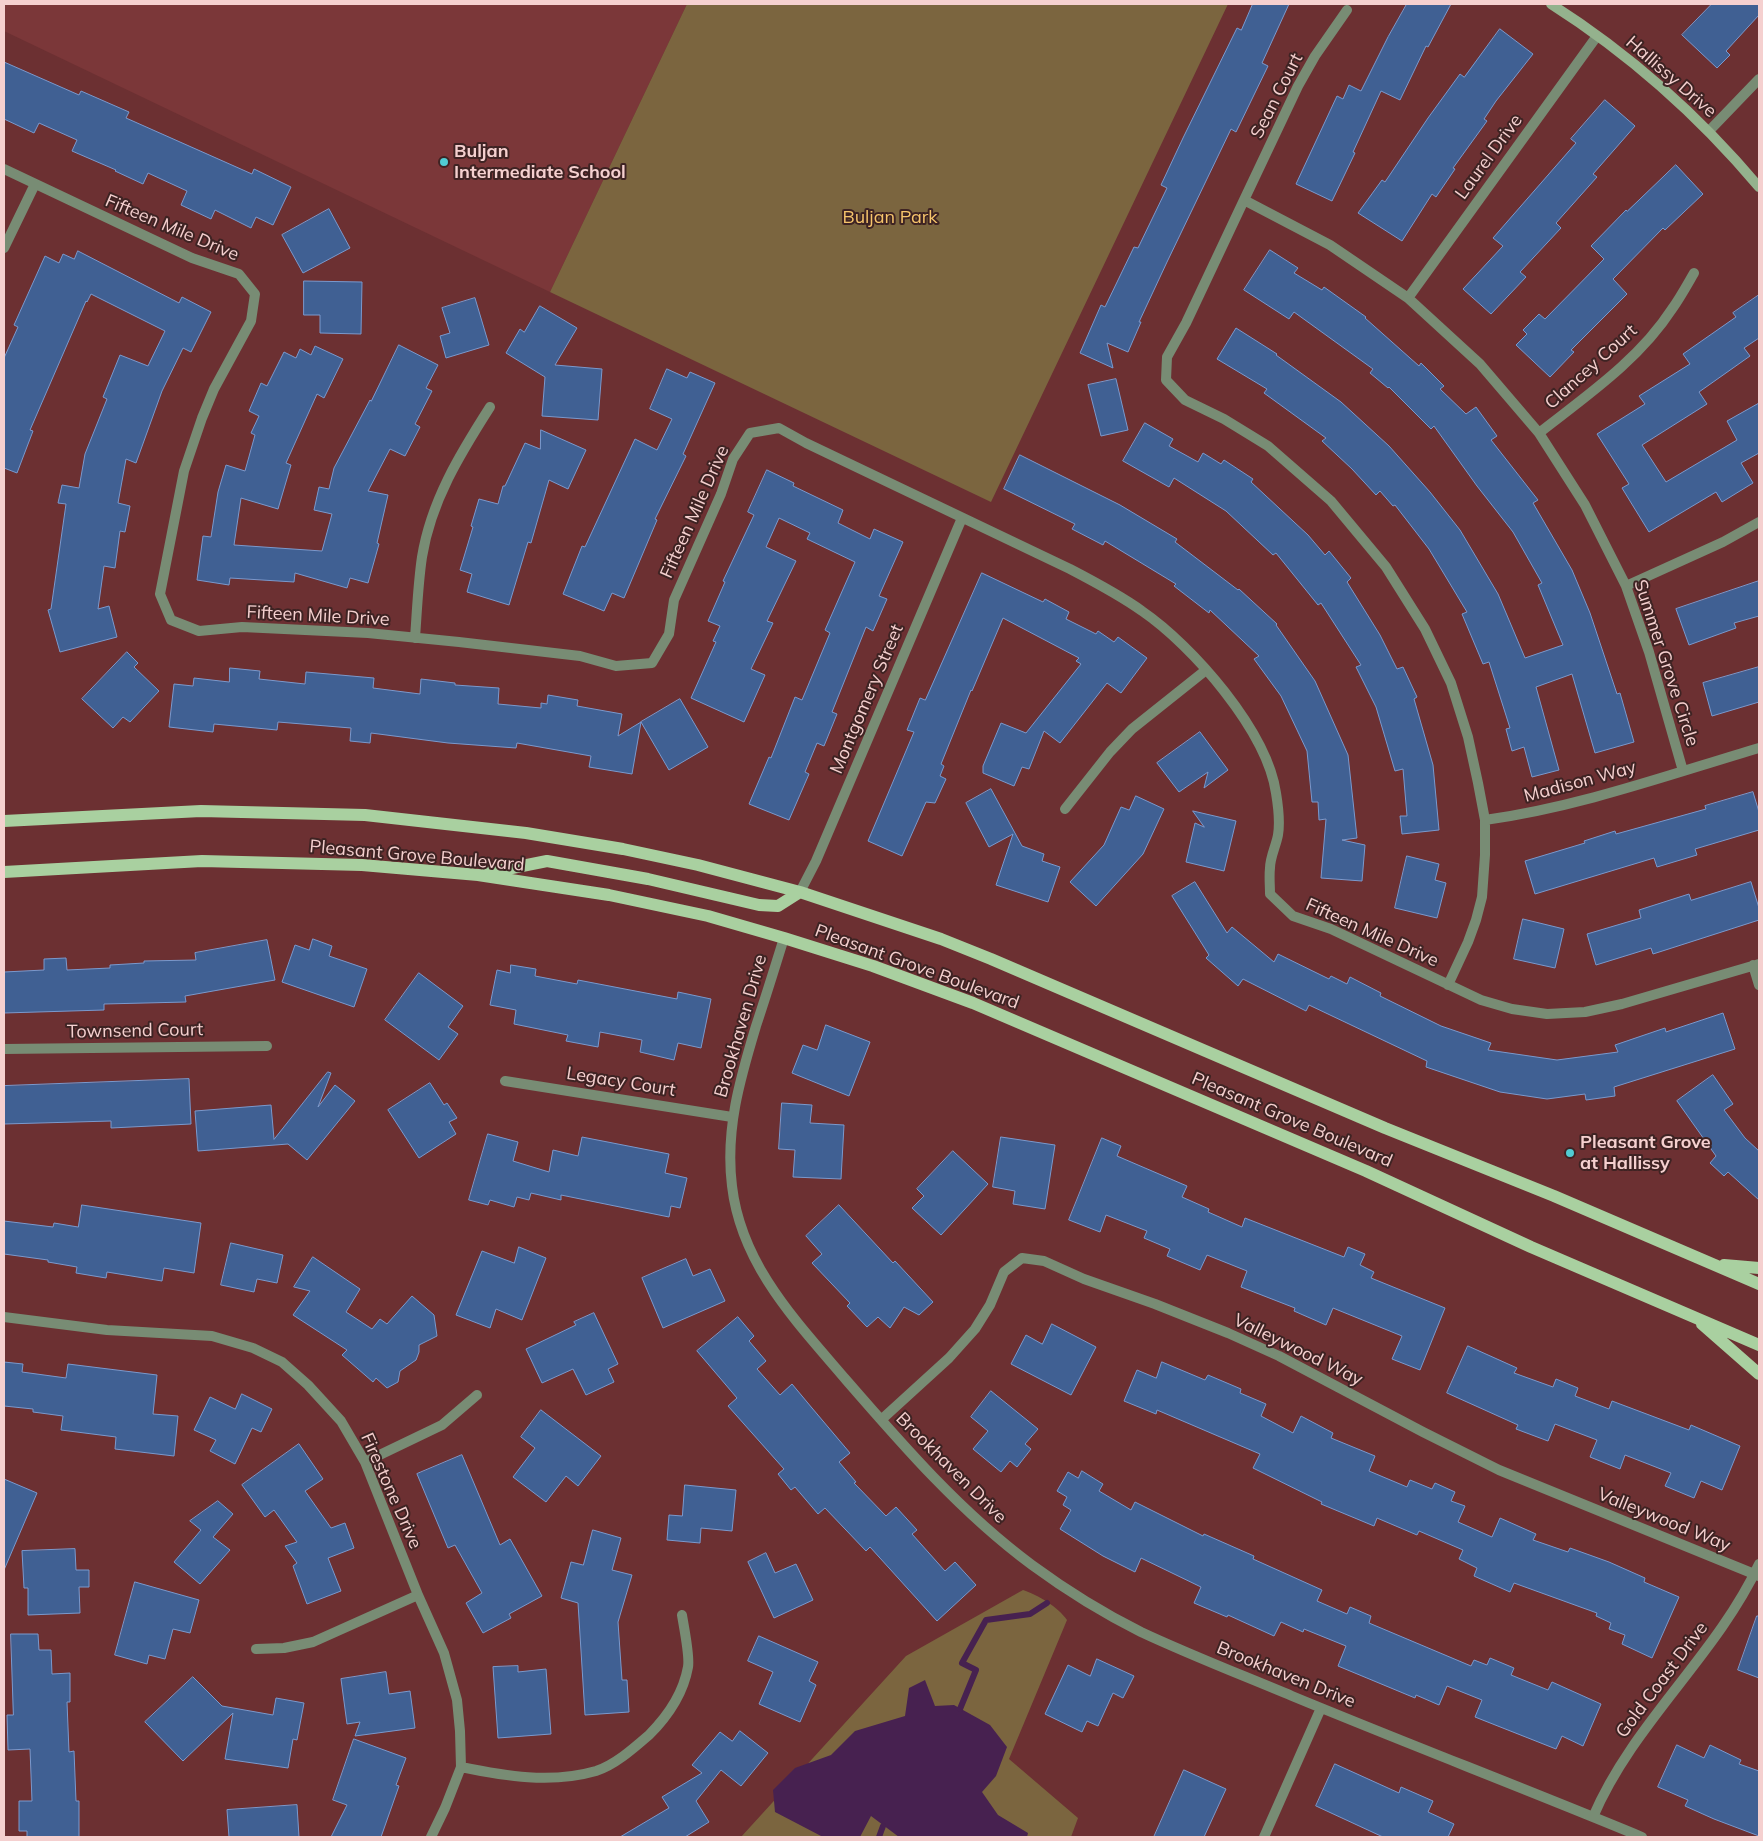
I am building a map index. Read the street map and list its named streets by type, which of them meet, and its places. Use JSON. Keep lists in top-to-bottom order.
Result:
{
  "streets": {
    "main road": ["Pleasant Grove Boulevard"],
    "street": [
      "Hallissy Drive",
      "Sean Court",
      "Laurel Drive",
      "Fifteen Mile Drive",
      "Clancey Court",
      "Summer Grove Circle",
      "Montgomery Street",
      "Madison Way",
      "Brookhaven Drive",
      "Townsend Court",
      "Legacy Court",
      "Valleywood Way",
      "Firestone Drive",
      "Gold Coast Drive"
    ]
  },
  "crossings": [
    ["Hallissy Drive", "Laurel Drive"],
    ["Sean Court", "Summer Grove Circle"],
    ["Laurel Drive", "Summer Grove Circle"],
    ["Fifteen Mile Drive", "Montgomery Street"],
    ["Clancey Court", "Summer Grove Circle"],
    ["Summer Grove Circle", "Madison Way"],
    ["Montgomery Street", "Pleasant Grove Boulevard"],
    ["Pleasant Grove Boulevard", "Brookhaven Drive"],
    ["Brookhaven Drive", "Legacy Court"],
    ["Brookhaven Drive", "Valleywood Way"],
    ["Brookhaven Drive", "Gold Coast Drive"],
    ["Valleywood Way", "Gold Coast Drive"]
  ],
  "parks": ["Buljan Park"],
  "places": ["Buljan Intermediate School", "Pleasant Grove at Hallissy"]
}
